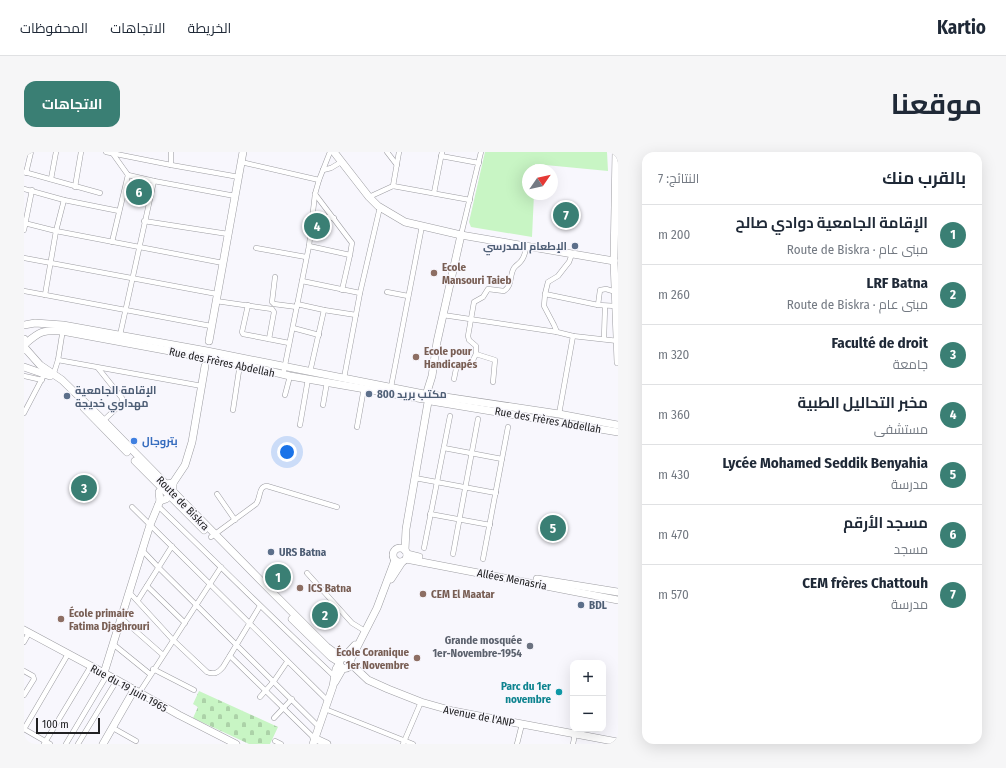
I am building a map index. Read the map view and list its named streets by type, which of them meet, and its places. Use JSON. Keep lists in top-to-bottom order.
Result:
{
  "streets": {
    "main road": [
      "Rue des Frères Abdellah",
      "Route de Biskra",
      "Allées Menasria",
      "Rue du 19 juin 1965",
      "Avenue de l'ANP"
    ]
  },
  "crossings": [
    ["Rue des Frères Abdellah", "Route de Biskra"],
    ["Route de Biskra", "Avenue de l'ANP"]
  ],
  "places": [
    "الإطعام المدرسي",
    "Ecole Mansouri Taieb",
    "Ecole pour Handicapés",
    "مكتب بريد 800",
    "الإقامة الجامعية مهداوي خديجة",
    "بتروجال",
    "URS Batna",
    "ICS Batna",
    "CEM El Maatar",
    "BDL",
    "École primaire Fatima Djaghrouri",
    "Grande mosquée 1er-Novembre-1954",
    "École Coranique 1er Novembre",
    "Parc du 1er novembre"
  ],
  "scale_bar": "100 m",
  "north": "top right",
  "page": {
    "header": "Kartio",
    "nav": ["الخريطة", "الاتجاهات", "المحفوظات"],
    "title": "موقعنا",
    "buttons": "الاتجاهات",
    "heading": ["بالقرب منك", "النتائج: 7"],
    "pins": [
      "6",
      "7",
      "4",
      "3",
      "5",
      "1",
      "2"
    ],
    "list": [
      {
        "mark": "1",
        "name": "الإقامة الجامعية دوادي صالح",
        "note": "مبنى عام · Route de Biskra",
        "value": "200 m"
      },
      {
        "mark": "2",
        "name": "LRF Batna",
        "note": "مبنى عام · Route de Biskra",
        "value": "260 m"
      },
      {
        "mark": "3",
        "name": "Faculté de droit",
        "note": "جامعة",
        "value": "320 m"
      },
      {
        "mark": "4",
        "name": "مخبر التحاليل الطبية",
        "note": "مستشفى",
        "value": "360 m"
      },
      {
        "mark": "5",
        "name": "Lycée Mohamed Seddik Benyahia",
        "note": "مدرسة",
        "value": "430 m"
      },
      {
        "mark": "6",
        "name": "مسجد الأرقم",
        "note": "مسجد",
        "value": "470 m"
      },
      {
        "mark": "7",
        "name": "CEM frères Chattouh",
        "note": "مدرسة",
        "value": "570 m"
      }
    ],
    "map_buttons": ["+", "−"],
    "scale": "100 m"
  }
}
